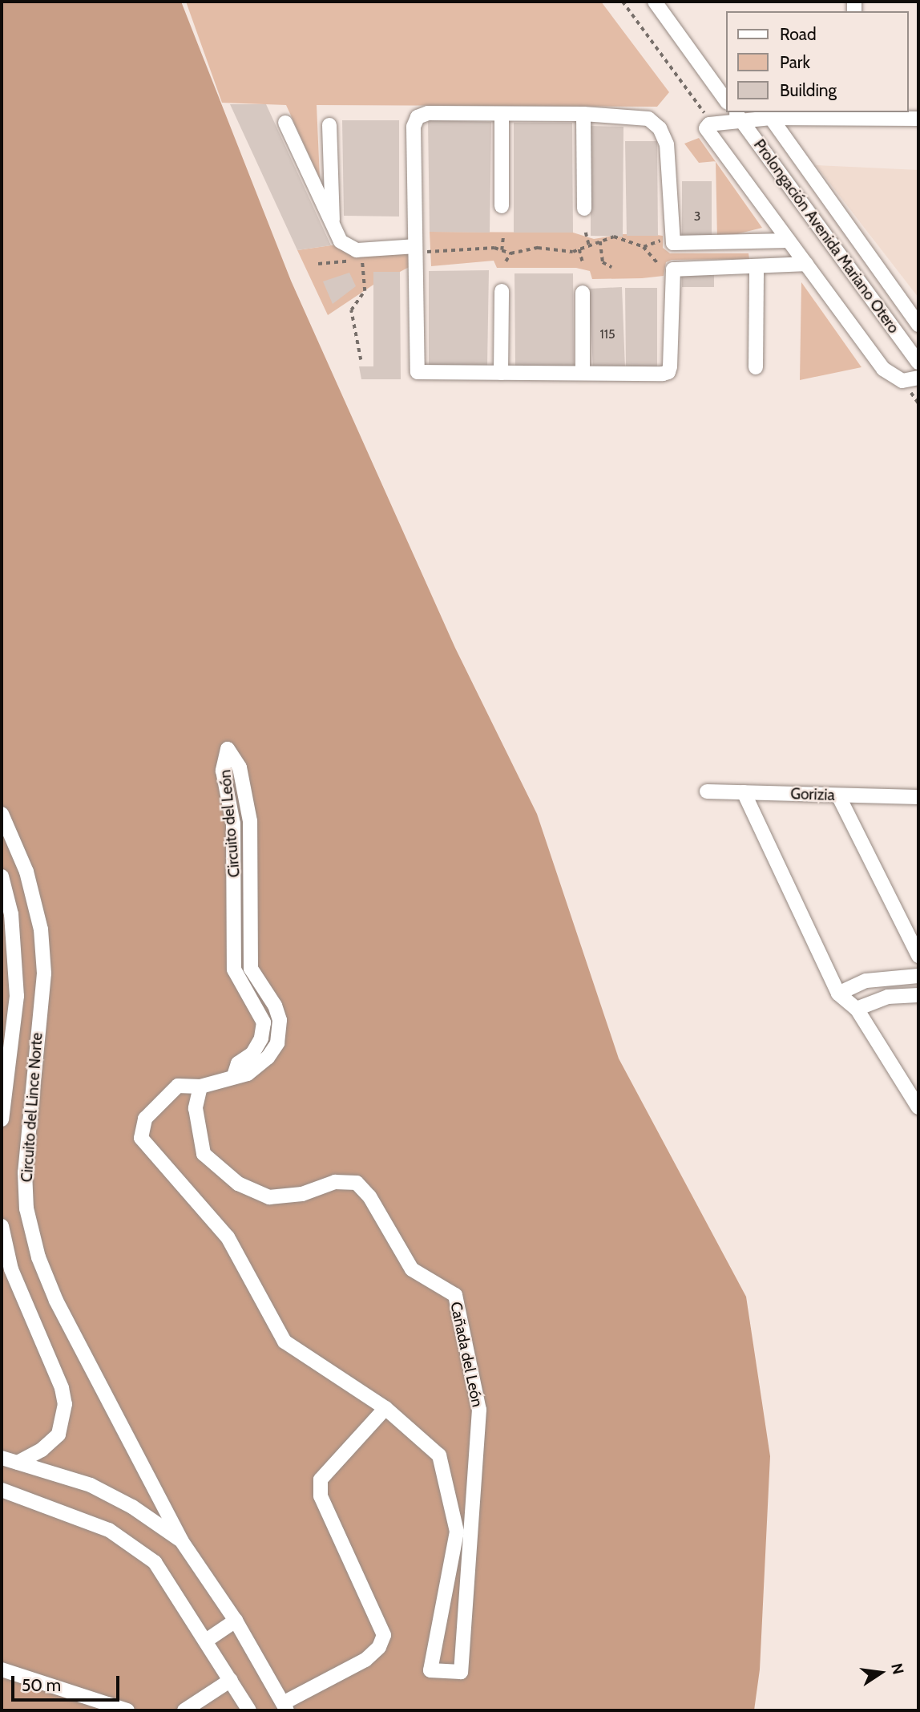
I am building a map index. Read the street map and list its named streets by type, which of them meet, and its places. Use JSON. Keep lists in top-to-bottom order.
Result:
{
  "streets": {
    "street": [
      "Prolongación Avenida Mariano Otero",
      "Gorizia",
      "Circuito del León",
      "Circuito del Lince Norte",
      "Cañada del León"
    ]
  },
  "crossings": [
    ["Circuito del León", "Cañada del León"]
  ],
  "house_numbers": ["3", "115"],
  "legend": ["Road", "Park", "Building"],
  "scale_bar": "50 m",
  "north": "right"
}
